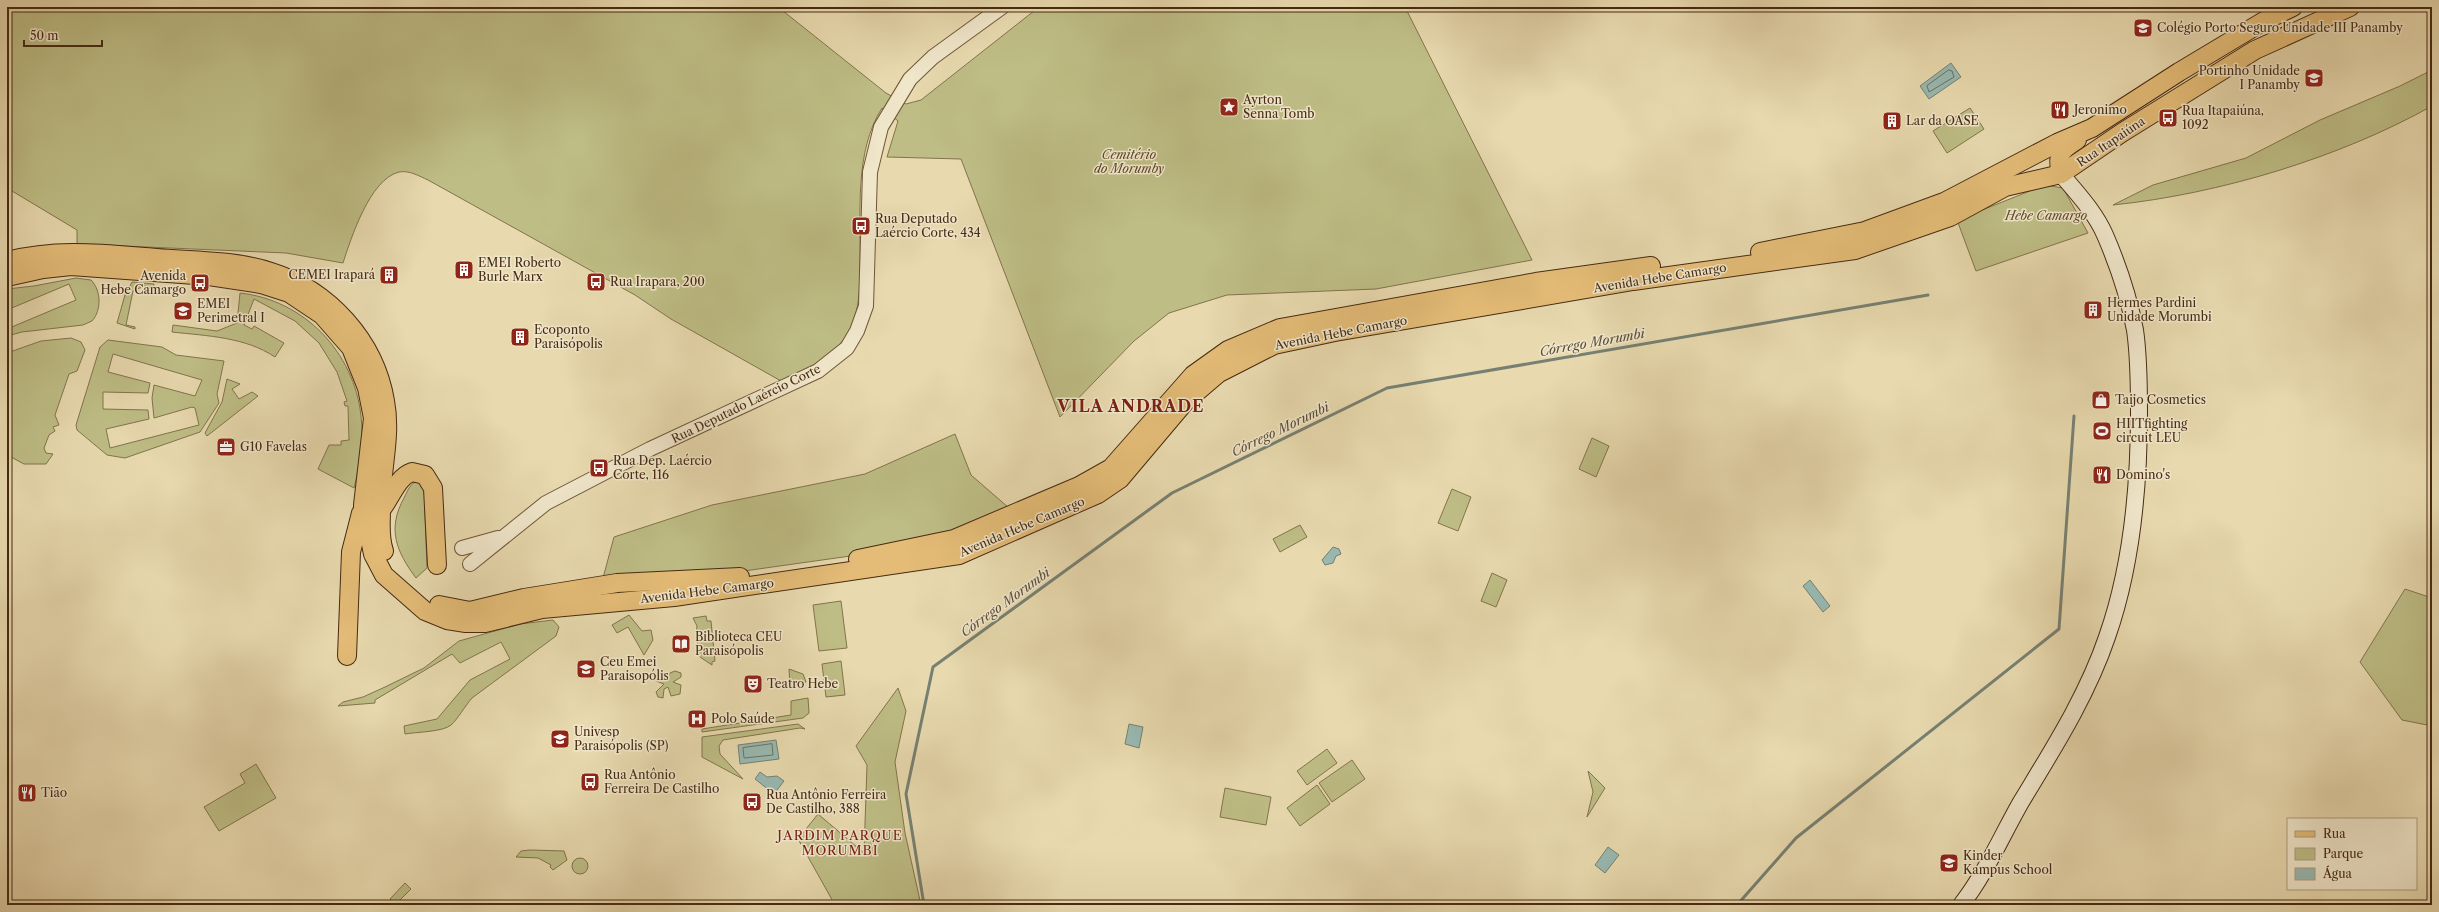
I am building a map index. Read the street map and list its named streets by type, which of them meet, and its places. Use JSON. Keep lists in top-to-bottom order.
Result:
{
  "streets": {
    "main road": ["Rua Itapaiúna", "Avenida Hebe Camargo"],
    "street": ["Rua Deputado Laércio Corte"]
  },
  "crossings": [
    ["Rua Itapaiúna", "Avenida Hebe Camargo"]
  ],
  "districts": ["VILA ANDRADE", "JARDIM PARQUE MORUMBI"],
  "water": ["Córrego Morumbi"],
  "parks": ["Cemitério do Morumby", "Hebe Camargo"],
  "places": {
    "school or university": [
      "Colégio Porto Seguro Unidade III Panamby",
      "Portinho Unidade I Panamby",
      "EMEI Perimetral I",
      "Ceu Emei Paraisopólis",
      "Univesp Paraisópolis (SP)",
      "Kinder Kampus School"
    ],
    "place": ["Ayrton Senna Tomb"],
    "restaurant": ["Jeronimo", "Domino's", "Tião"],
    "bus stop": [
      "Rua Itapaiúna, 1092",
      "Rua Deputado Laércio Corte, 434",
      "Rua Irapara, 200",
      "Avenida Hebe Camargo",
      "Rua Dep. Laércio Corte, 116",
      "Rua Antônio Ferreira De Castilho",
      "Rua Antônio Ferreira De Castilho, 388"
    ],
    "building": [
      "Lar da OASE",
      "EMEI Roberto Burle Marx",
      "CEMEI Irapará",
      "Hermes Pardini Unidade Morumbi",
      "Ecoponto Paraisópolis"
    ],
    "shop": ["Taijo Cosmetics"],
    "sports": ["HIITfighting circuit LEU"],
    "office": ["G10 Favelas"],
    "library": ["Biblioteca CEU Paraisópolis"],
    "theatre": ["Teatro Hebe"],
    "hospital": ["Polo Saúde"]
  },
  "legend": ["Rua", "Parque", "Água"],
  "scale_bar": "50 m"
}
